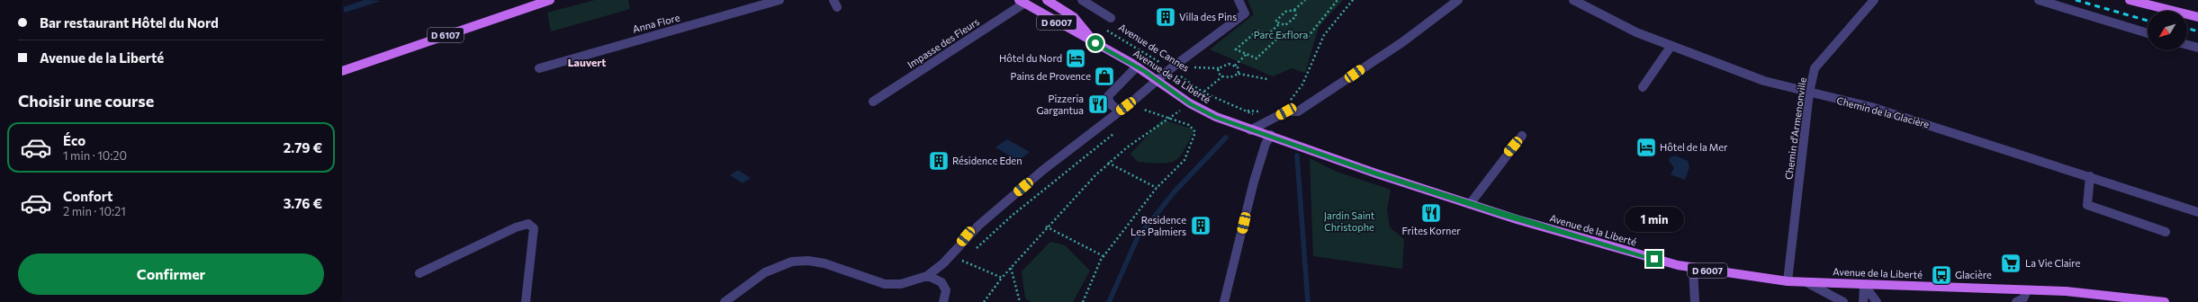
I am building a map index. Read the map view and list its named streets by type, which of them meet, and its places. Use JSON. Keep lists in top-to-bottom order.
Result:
{
  "streets": {
    "main road": ["D 6007", "D 6107", "Avenue de la Liberté"],
    "street": [
      "Anna Flore",
      "Impasse des Fleurs",
      "Chemin de la Glacière",
      "Chemin d'Armenonville"
    ],
    "path": ["Avenue de Cannes"]
  },
  "crossings": [
    ["D 6007", "Impasse des Fleurs"],
    ["D 6007", "Avenue de la Liberté"],
    ["Avenue de la Liberté", "Chemin d'Armenonville"],
    ["Chemin de la Glacière", "Chemin d'Armenonville"]
  ],
  "districts": ["Lauvert"],
  "parks": ["Parc Exflora", "Jardin Saint Christophe"],
  "places": {
    "building": ["Villa des Pins", "Résidence Eden", "Residence Les Palmiers"],
    "hotel": ["Hôtel du Nord", "Hôtel de la Mer"],
    "shop": ["Pains de Provence"],
    "restaurant": ["Pizzeria Gargantua", "Frites Korner"],
    "supermarket": ["La Vie Claire"],
    "bus stop": ["Glacière"]
  },
  "north": "bottom left",
  "page": {
    "banner": ["Bar restaurant Hôtel du Nord", "Avenue de la Liberté"],
    "heading": "Choisir une course",
    "list": [
      {
        "name": "Éco",
        "note": "1 min · 10:20",
        "value": "2.79 €"
      },
      {
        "name": "Confort",
        "note": "2 min · 10:21",
        "value": "3.76 €"
      }
    ],
    "bubble": "1 min",
    "buttons": "Confirmer"
  }
}
